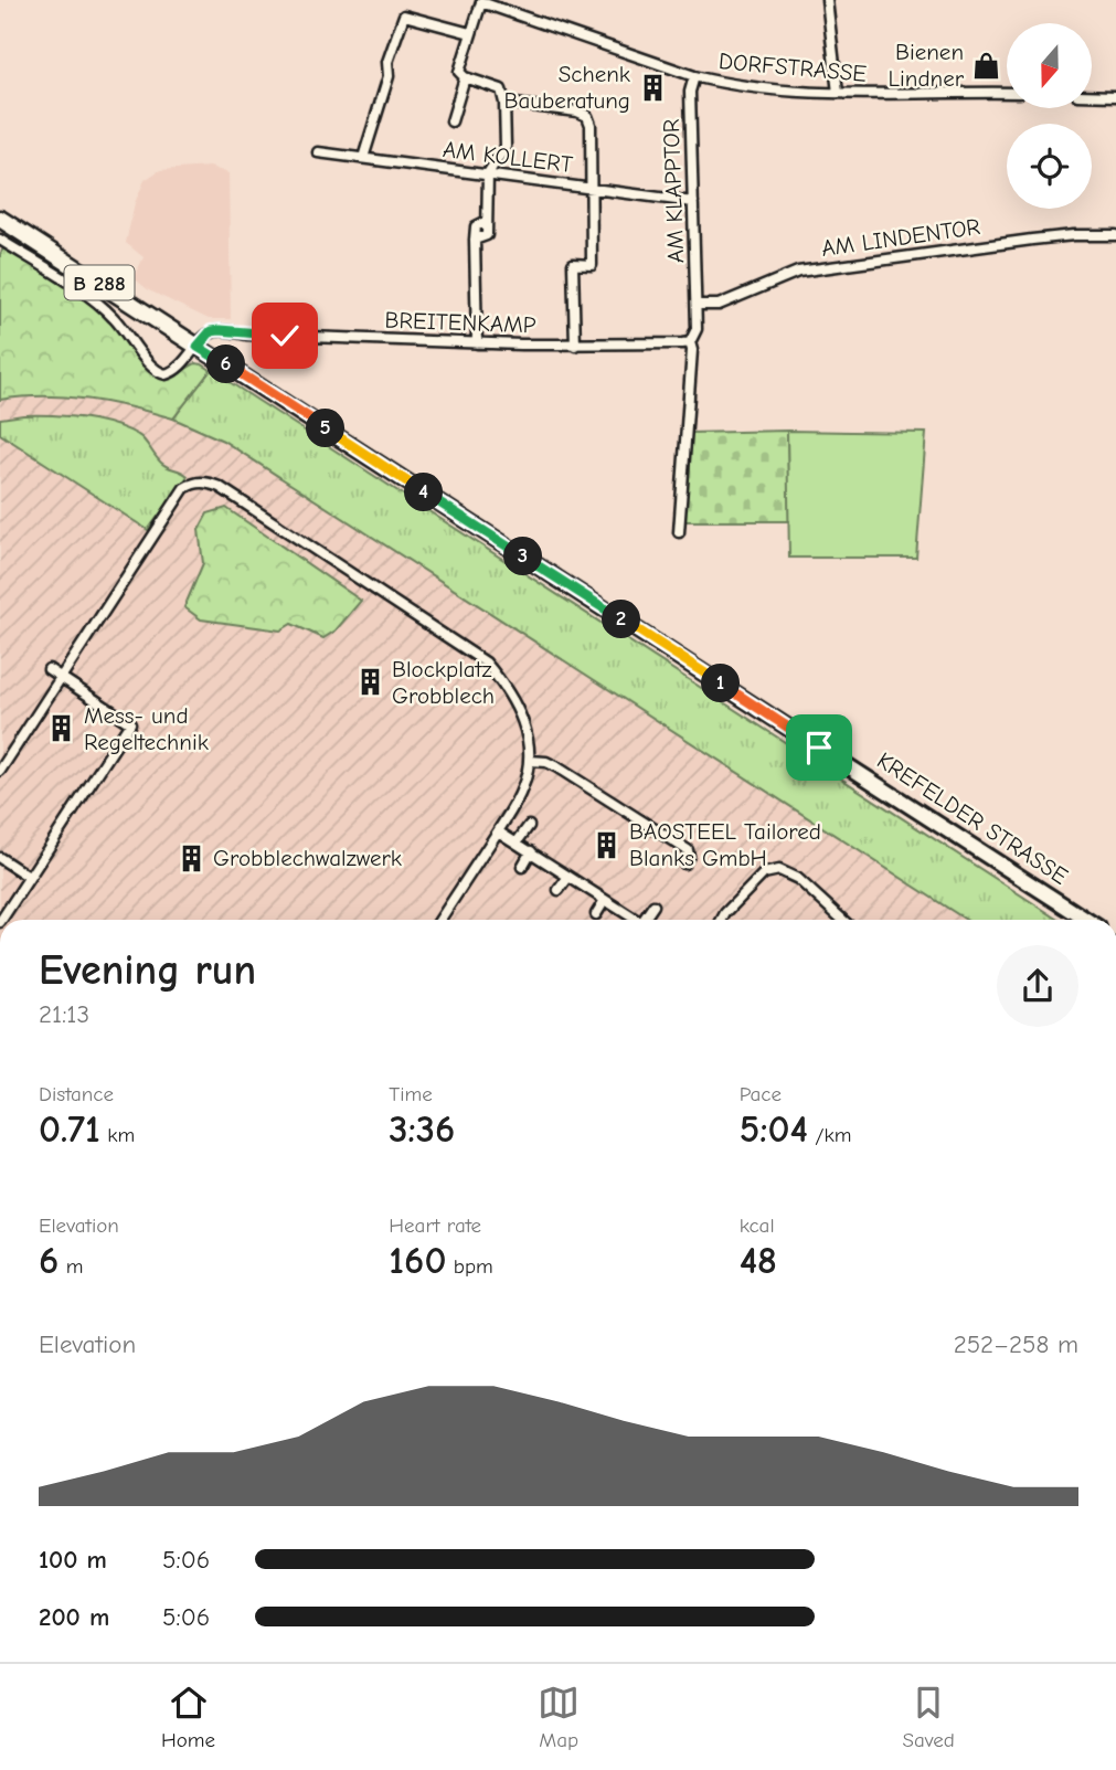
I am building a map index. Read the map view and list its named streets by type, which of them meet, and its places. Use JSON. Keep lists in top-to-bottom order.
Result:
{
  "streets": {
    "highway": ["B 288", "KREFELDER STRASSE"],
    "street": [
      "DORFSTRASSE",
      "AM KOLLERT",
      "AM KLAPPTOR",
      "AM LINDENTOR",
      "BREITENKAMP"
    ]
  },
  "crossings": [
    ["DORFSTRASSE", "AM KLAPPTOR"],
    ["AM KOLLERT", "AM KLAPPTOR"],
    ["AM KLAPPTOR", "AM LINDENTOR"],
    ["BREITENKAMP", "KREFELDER STRASSE"]
  ],
  "places": {
    "shop": ["Bienen Lindner"],
    "building": [
      "Schenk Bauberatung",
      "Blockplatz Grobblech",
      "Mess- und Regeltechnik",
      "BAOSTEEL Tailored Blanks GmbH",
      "Grobblechwalzwerk"
    ]
  },
  "north": "bottom",
  "page": {
    "pins": [
      "6",
      "5",
      "4",
      "3",
      "2",
      "1"
    ],
    "heading": ["Evening run", "21:13"],
    "stats": [
      ["Distance", "0.71 km"],
      ["Time", "3:36"],
      ["Pace", "5:04 /km"],
      ["Elevation", "6 m"],
      ["Heart rate", "160 bpm"],
      ["kcal", "48"]
    ],
    "chart": ["Elevation", "252–258 m"],
    "list": [
      {
        "name": "100 m",
        "note": "5:06"
      },
      {
        "name": "200 m",
        "note": "5:06"
      }
    ],
    "tabs": ["Home", "Map", "Saved"]
  }
}
